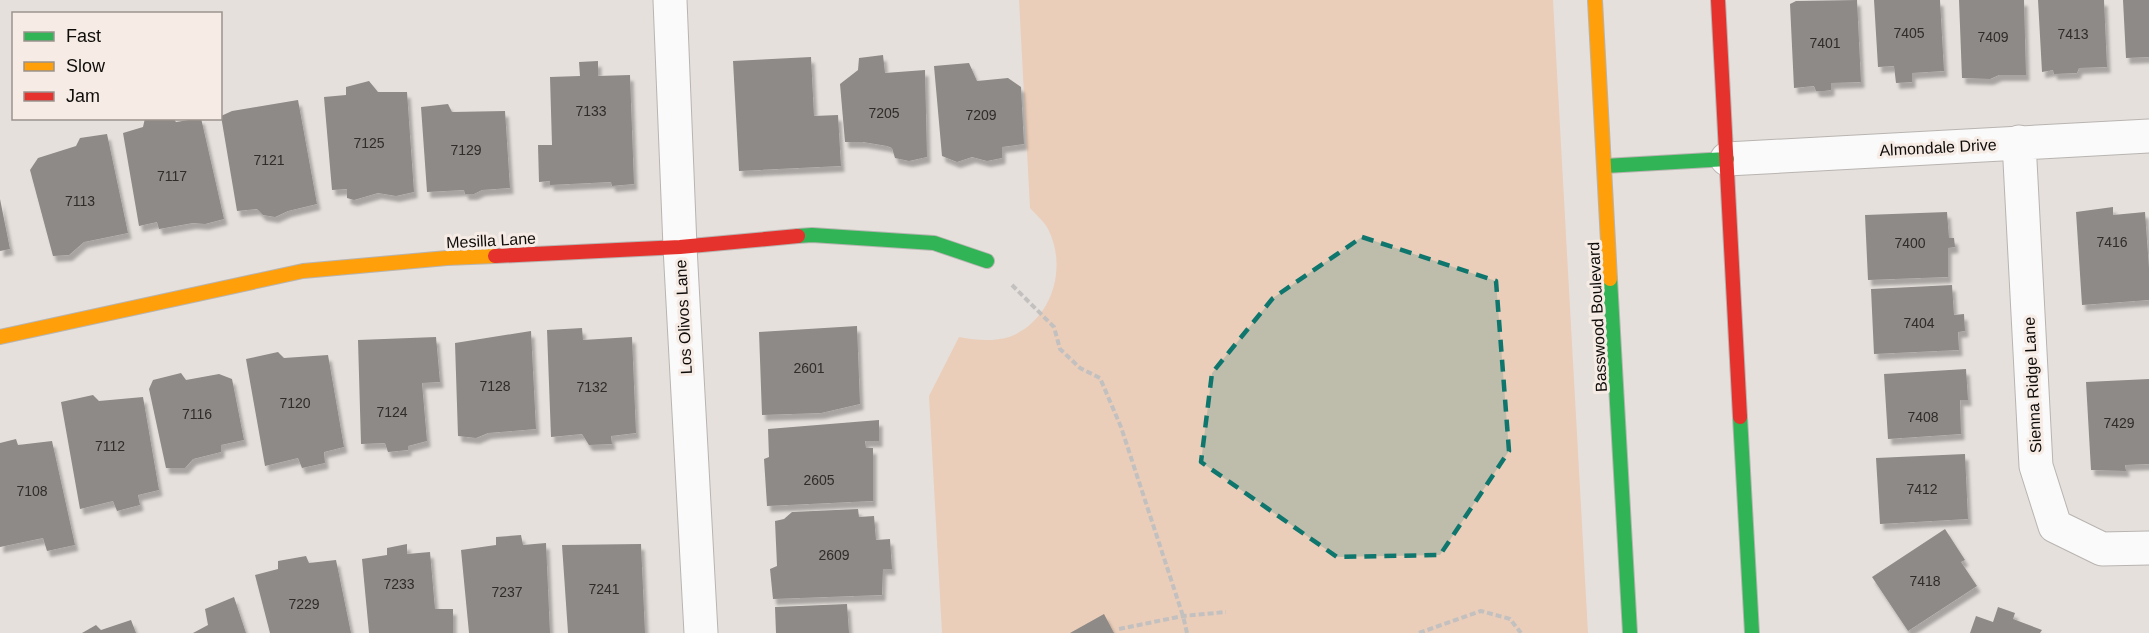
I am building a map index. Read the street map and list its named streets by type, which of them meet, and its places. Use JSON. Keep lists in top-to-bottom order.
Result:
{
  "streets": {
    "main road": ["Mesilla Lane", "Basswood Boulevard"],
    "street": ["Almondale Drive", "Los Olivos Lane", "Sienna Ridge Lane"]
  },
  "crossings": [
    ["Almondale Drive", "Sienna Ridge Lane"],
    ["Mesilla Lane", "Los Olivos Lane"]
  ],
  "house_numbers": [
    "7405",
    "7413",
    "7409",
    "7401",
    "7133",
    "7205",
    "7209",
    "7125",
    "7129",
    "7121",
    "7117",
    "7113",
    "7416",
    "7400",
    "7404",
    "2601",
    "7128",
    "7132",
    "7120",
    "7124",
    "7116",
    "7408",
    "7429",
    "7112",
    "2605",
    "7412",
    "7108",
    "2609",
    "7418",
    "7233",
    "7241",
    "7237",
    "7229"
  ],
  "legend": ["Fast", "Slow", "Jam"]
}
